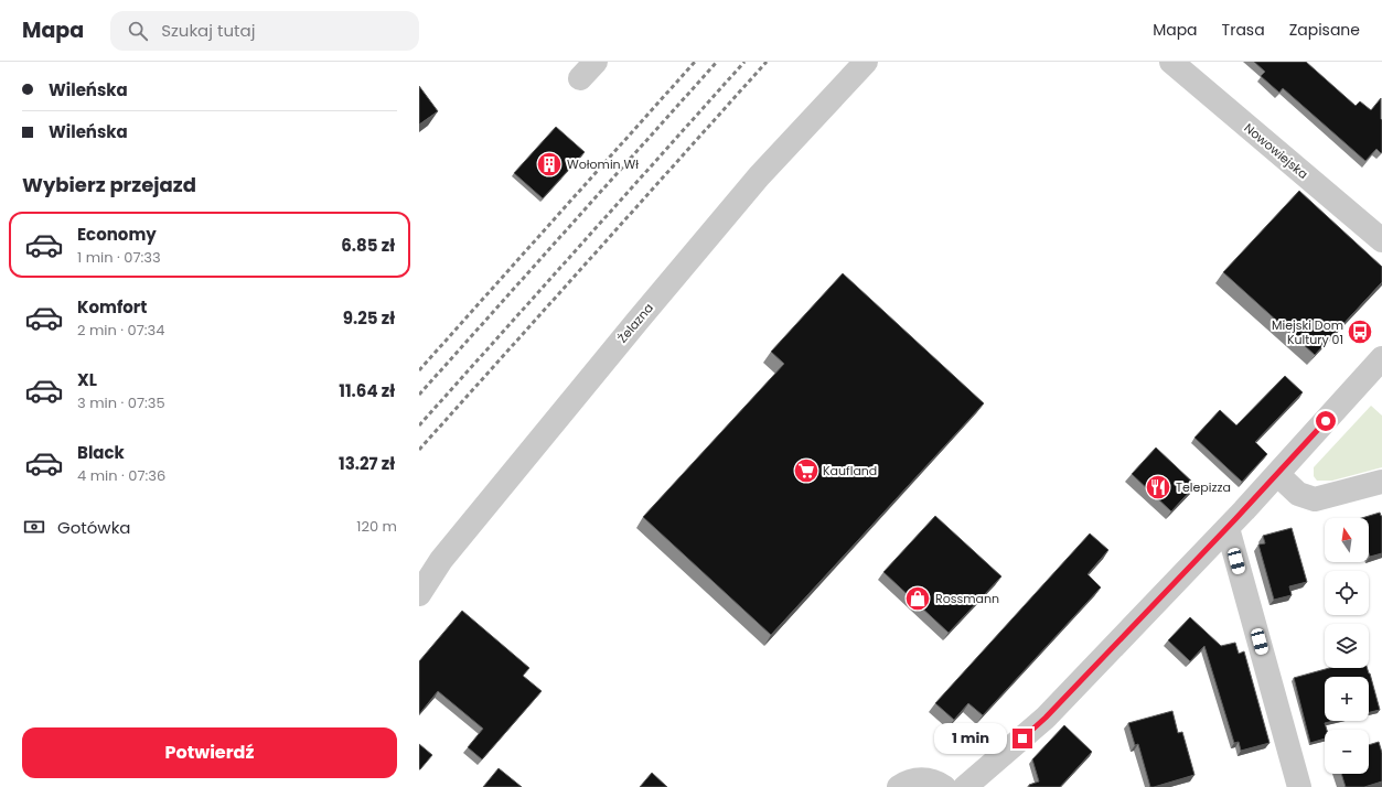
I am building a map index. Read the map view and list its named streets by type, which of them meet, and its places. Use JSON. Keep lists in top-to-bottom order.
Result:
{
  "streets": {
    "street": ["Nowowiejska", "Żelazna"]
  },
  "places": {
    "building": ["Wołomin Wł"],
    "bus stop": ["Miejski Dom Kultury 01"],
    "supermarket": ["Kaufland"],
    "restaurant": ["Telepizza"],
    "shop": ["Rossmann"]
  },
  "north": "top",
  "page": {
    "header": "Mapa",
    "search": "Szukaj tutaj",
    "nav": ["Mapa", "Trasa", "Zapisane"],
    "banner": ["Wileńska", "Wileńska"],
    "heading": "Wybierz przejazd",
    "list": [
      {
        "name": "Economy",
        "note": "1 min · 07:33",
        "value": "6.85 zł"
      },
      {
        "name": "Komfort",
        "note": "2 min · 07:34",
        "value": "9.25 zł"
      },
      {
        "name": "XL",
        "note": "3 min · 07:35",
        "value": "11.64 zł"
      },
      {
        "name": "Black",
        "note": "4 min · 07:36",
        "value": "13.27 zł"
      }
    ],
    "pay": ["Gotówka", "120 m"],
    "map_buttons": ["+", "−"],
    "buttons": "Potwierdź",
    "bubble": "1 min"
  }
}
